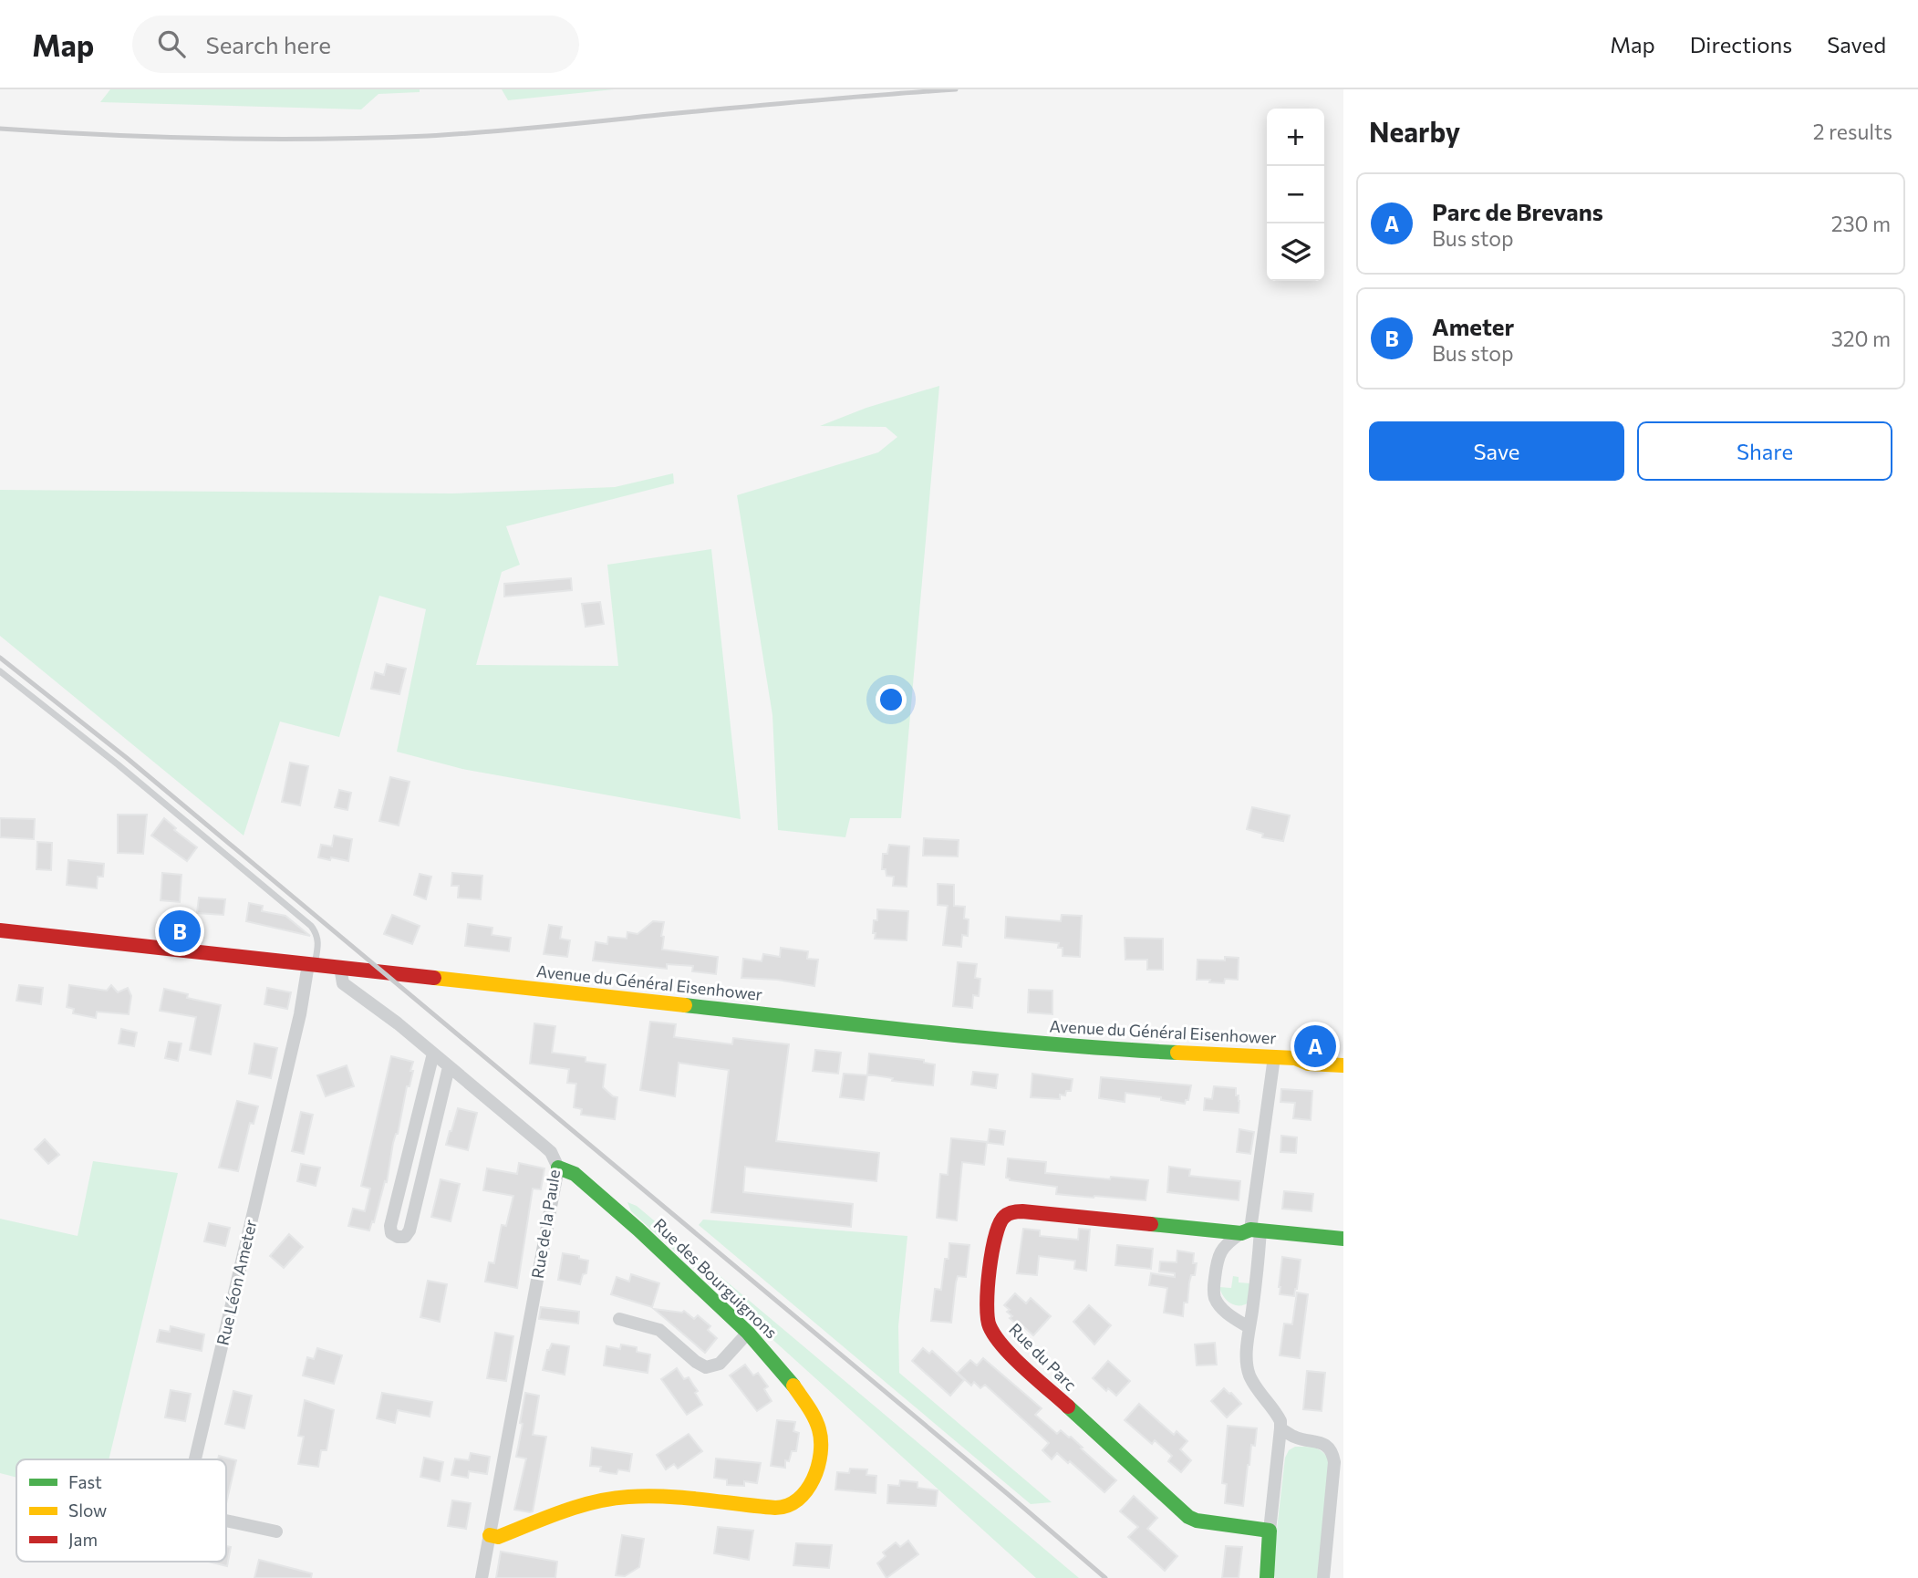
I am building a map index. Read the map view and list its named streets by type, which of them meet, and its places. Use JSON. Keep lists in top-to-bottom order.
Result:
{
  "streets": {
    "street": [
      "Avenue du Général Eisenhower",
      "Rue de la Paule",
      "Rue des Bourguignons",
      "Rue Léon Ameter",
      "Rue du Parc"
    ]
  },
  "crossings": [
    ["Avenue du Général Eisenhower", "Rue de la Paule"],
    ["Avenue du Général Eisenhower", "Rue Léon Ameter"],
    ["Rue de la Paule", "Rue des Bourguignons"]
  ],
  "legend": ["Fast", "Slow", "Jam"],
  "page": {
    "header": "Map",
    "search": "Search here",
    "nav": ["Map", "Directions", "Saved"],
    "heading": ["Nearby", "2 results"],
    "map_buttons": ["+", "−"],
    "list": [
      {
        "mark": "A",
        "name": "Parc de Brevans",
        "note": "Bus stop",
        "value": "230 m"
      },
      {
        "mark": "B",
        "name": "Ameter",
        "note": "Bus stop",
        "value": "320 m"
      }
    ],
    "buttons": ["Save", "Share"],
    "pins": ["B", "A"]
  }
}
